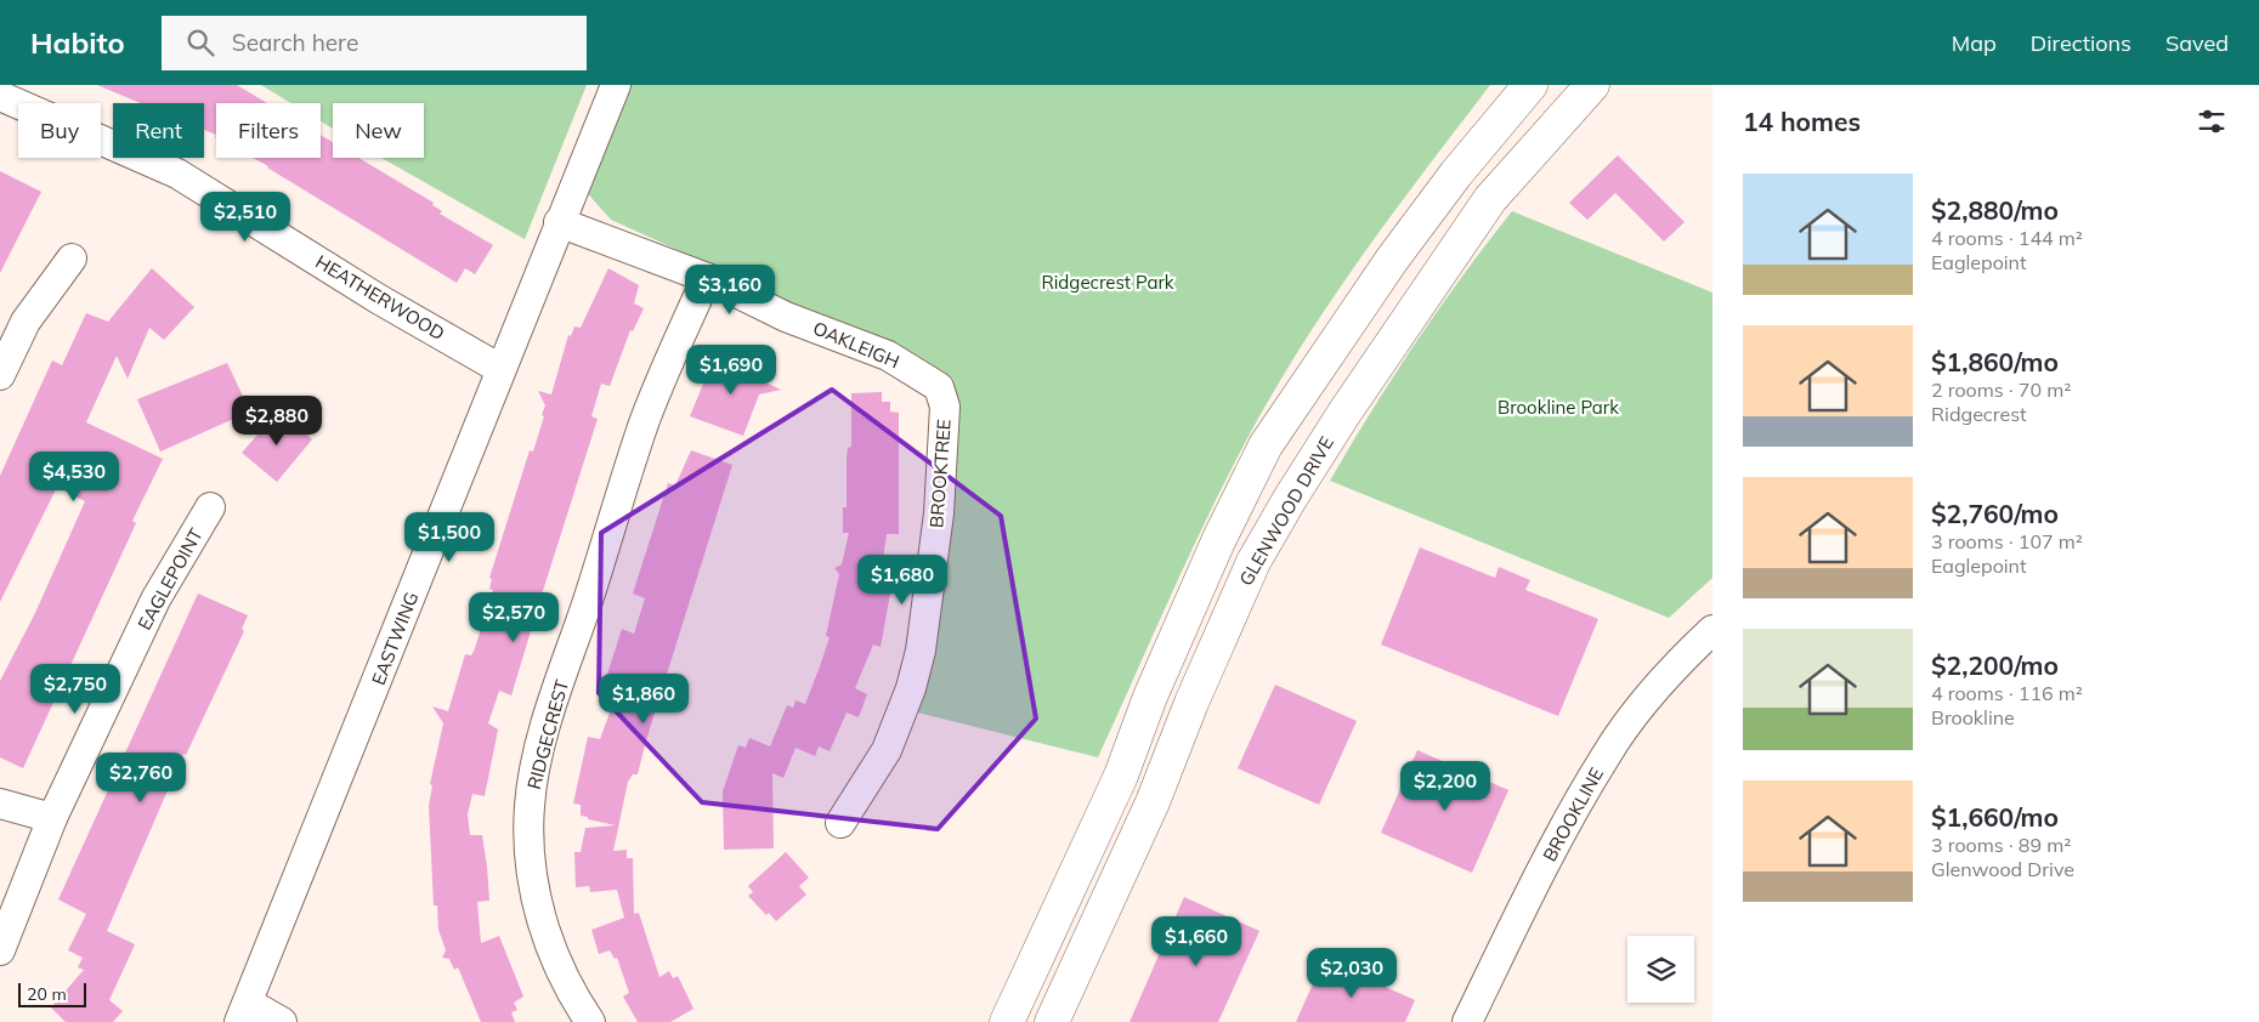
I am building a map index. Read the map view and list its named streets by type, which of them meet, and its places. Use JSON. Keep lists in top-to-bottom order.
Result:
{
  "streets": {
    "main road": ["GLENWOOD DRIVE"],
    "street": [
      "HEATHERWOOD",
      "OAKLEIGH",
      "BROOKTREE",
      "EAGLEPOINT",
      "EASTWING",
      "RIDGECREST",
      "BROOKLINE"
    ]
  },
  "crossings": [
    ["HEATHERWOOD", "EASTWING"],
    ["OAKLEIGH", "BROOKTREE"],
    ["OAKLEIGH", "EASTWING"],
    ["OAKLEIGH", "RIDGECREST"]
  ],
  "parks": ["Ridgecrest Park", "Brookline Park"],
  "scale_bar": "20 m",
  "page": {
    "header": "Habito",
    "search": "Search here",
    "nav": ["Map", "Directions", "Saved"],
    "heading": "14 homes",
    "chip": [
      "Buy",
      "Rent",
      "Filters",
      "New"
    ],
    "list": [
      {
        "name": "$2,880/mo",
        "note": "4 rooms · 144 m² · Eaglepoint"
      },
      {
        "name": "$1,860/mo",
        "note": "2 rooms · 70 m² · Ridgecrest"
      },
      {
        "name": "$2,760/mo",
        "note": "3 rooms · 107 m² · Eaglepoint"
      },
      {
        "name": "$2,200/mo",
        "note": "4 rooms · 116 m² · Brookline"
      },
      {
        "name": "$1,660/mo",
        "note": "3 rooms · 89 m² · Glenwood Drive"
      }
    ],
    "price": [
      "$2,510",
      "$3,160",
      "$1,690",
      "$2,880",
      "$4,530",
      "$1,500",
      "$1,680",
      "$2,570",
      "$2,750",
      "$1,860",
      "$2,760",
      "$2,200",
      "$1,660",
      "$2,030"
    ],
    "scale": "20 m"
  }
}
